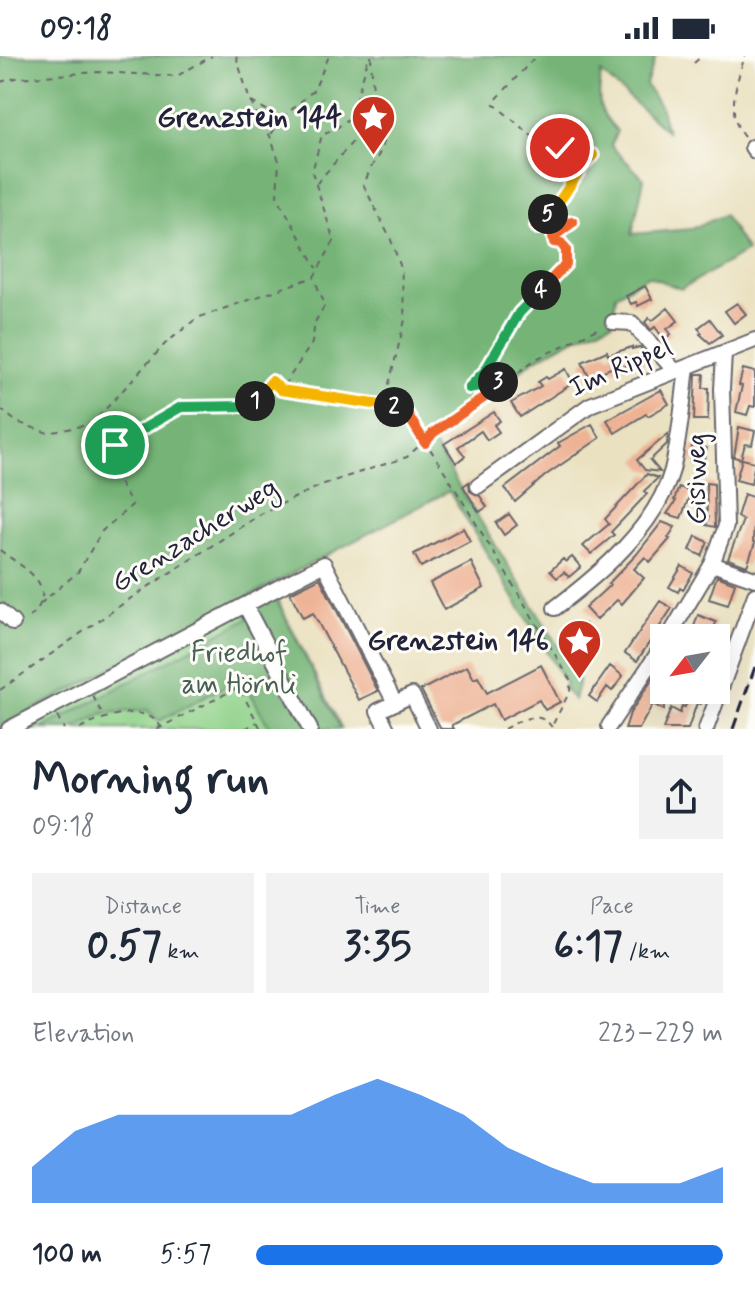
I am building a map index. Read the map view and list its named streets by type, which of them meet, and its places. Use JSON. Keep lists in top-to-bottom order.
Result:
{
  "streets": {
    "street": ["Im Rippel", "Gisiweg"],
    "path": ["Grenzacherweg"]
  },
  "crossings": [
    ["Im Rippel", "Gisiweg"]
  ],
  "parks": ["Friedhof am Hörnli"],
  "places": {
    "place": ["Grenzstein 144", "Grenzstein 146"]
  },
  "north": "bottom left",
  "page": {
    "status": "09:18",
    "pins": [
      "5",
      "4",
      "3",
      "1",
      "2"
    ],
    "heading": ["Morning run", "09:18"],
    "stats": [
      ["Distance", "0.57 km"],
      ["Time", "3:35"],
      ["Pace", "6:17 /km"]
    ],
    "chart": ["Elevation", "223–229 m"],
    "list": [
      {
        "name": "100 m",
        "note": "5:57"
      }
    ]
  }
}
